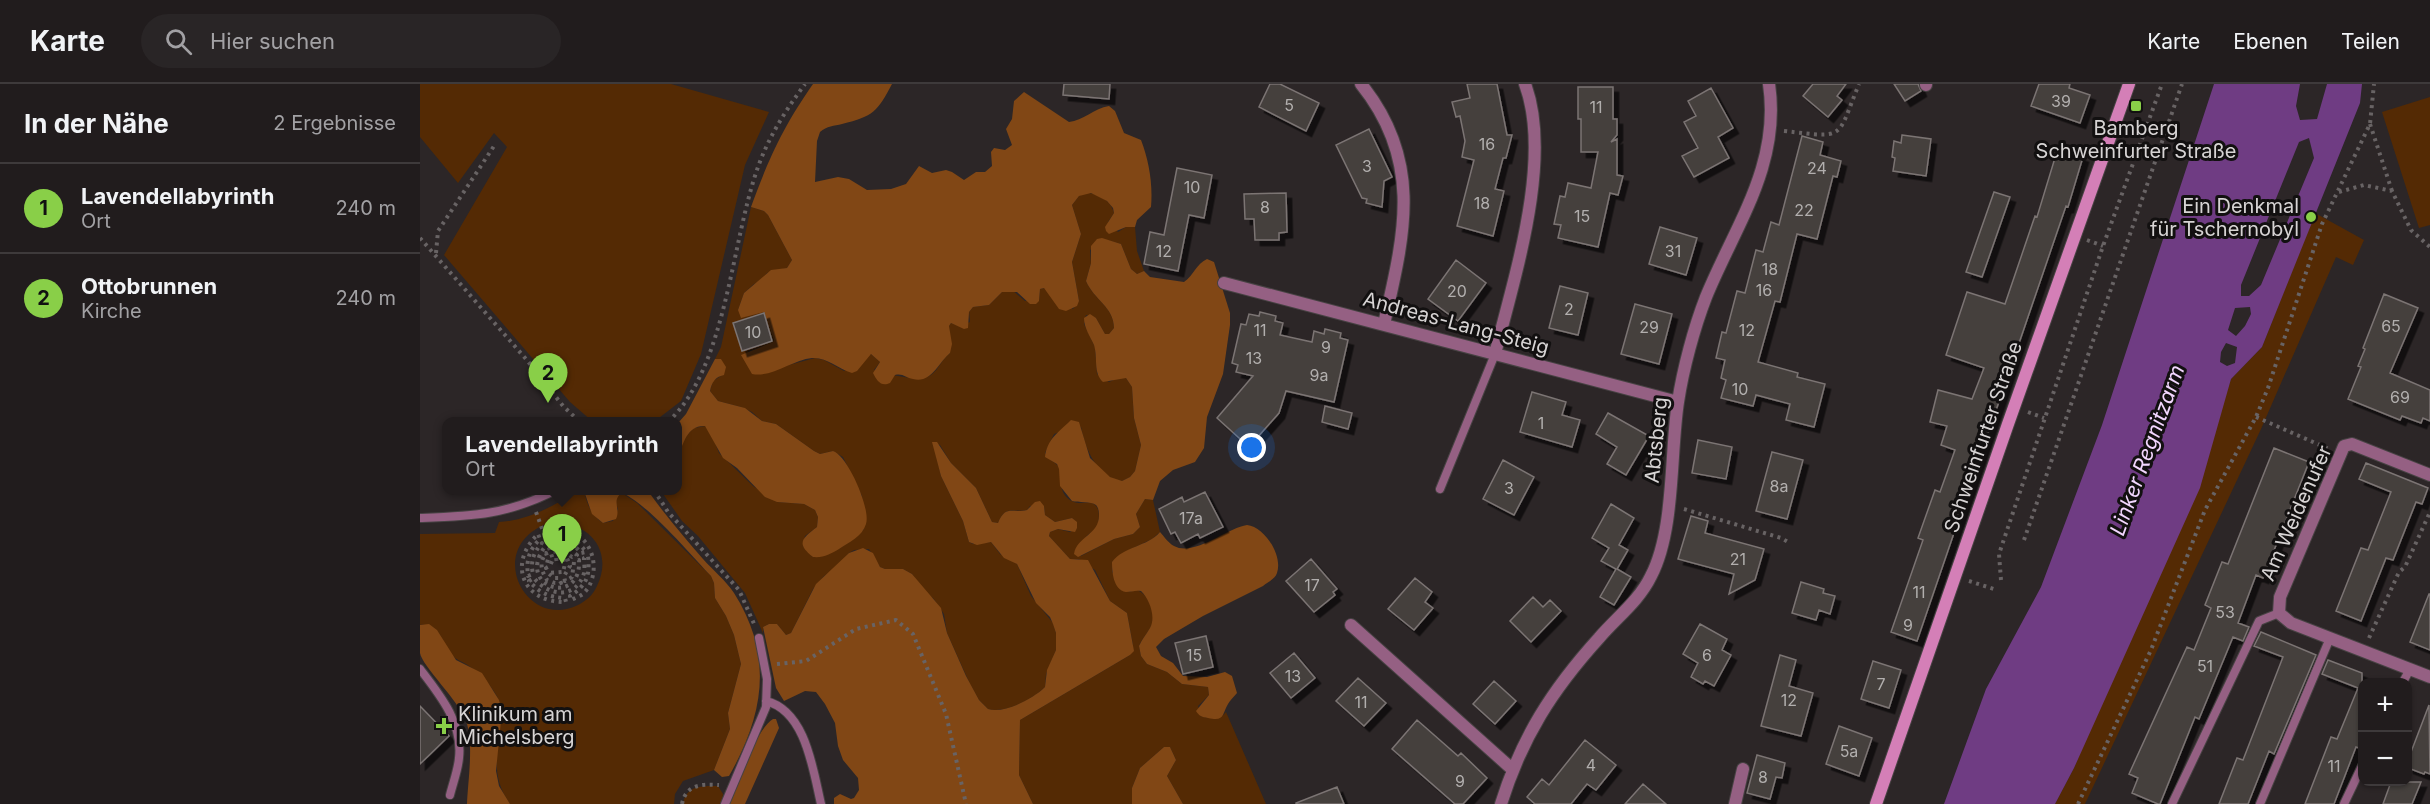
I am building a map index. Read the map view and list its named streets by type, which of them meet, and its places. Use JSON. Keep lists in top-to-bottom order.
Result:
{
  "streets": {
    "street": [
      "Andreas-Lang-Steig",
      "Schweinfurter Straße",
      "Abtsberg",
      "Am Weidenufer"
    ]
  },
  "crossings": [
    ["Andreas-Lang-Steig", "Abtsberg"]
  ],
  "water": ["Linker Regnitzarm"],
  "places": {
    "transit": ["Bamberg Schweinfurter Straße"],
    "other": ["Ein Denkmal für Tschernobyl"],
    "health": ["Klinikum am Michelsberg"]
  },
  "house_numbers": [
    "39",
    "5",
    "11",
    "16",
    "3",
    "24",
    "10",
    "18",
    "8",
    "22",
    "15",
    "12",
    "31",
    "18",
    "16",
    "20",
    "2",
    "65",
    "29",
    "11",
    "12",
    "10",
    "9",
    "13",
    "9a",
    "10",
    "69",
    "1",
    "8a",
    "3",
    "17a",
    "21",
    "17",
    "11",
    "53",
    "9",
    "15",
    "6",
    "51",
    "13",
    "7",
    "12",
    "11",
    "5a",
    "4",
    "11",
    "8",
    "9"
  ],
  "page": {
    "header": "Karte",
    "search": "Hier suchen",
    "nav": ["Karte", "Ebenen", "Teilen"],
    "heading": ["In der Nähe", "2 Ergebnisse"],
    "list": [
      {
        "mark": "1",
        "name": "Lavendellabyrinth",
        "note": "Ort",
        "value": "240 m"
      },
      {
        "mark": "2",
        "name": "Ottobrunnen",
        "note": "Kirche",
        "value": "240 m"
      }
    ],
    "pins": ["2", "1"],
    "popup": ["Lavendellabyrinth", "Ort"],
    "map_buttons": ["+", "−"]
  }
}
